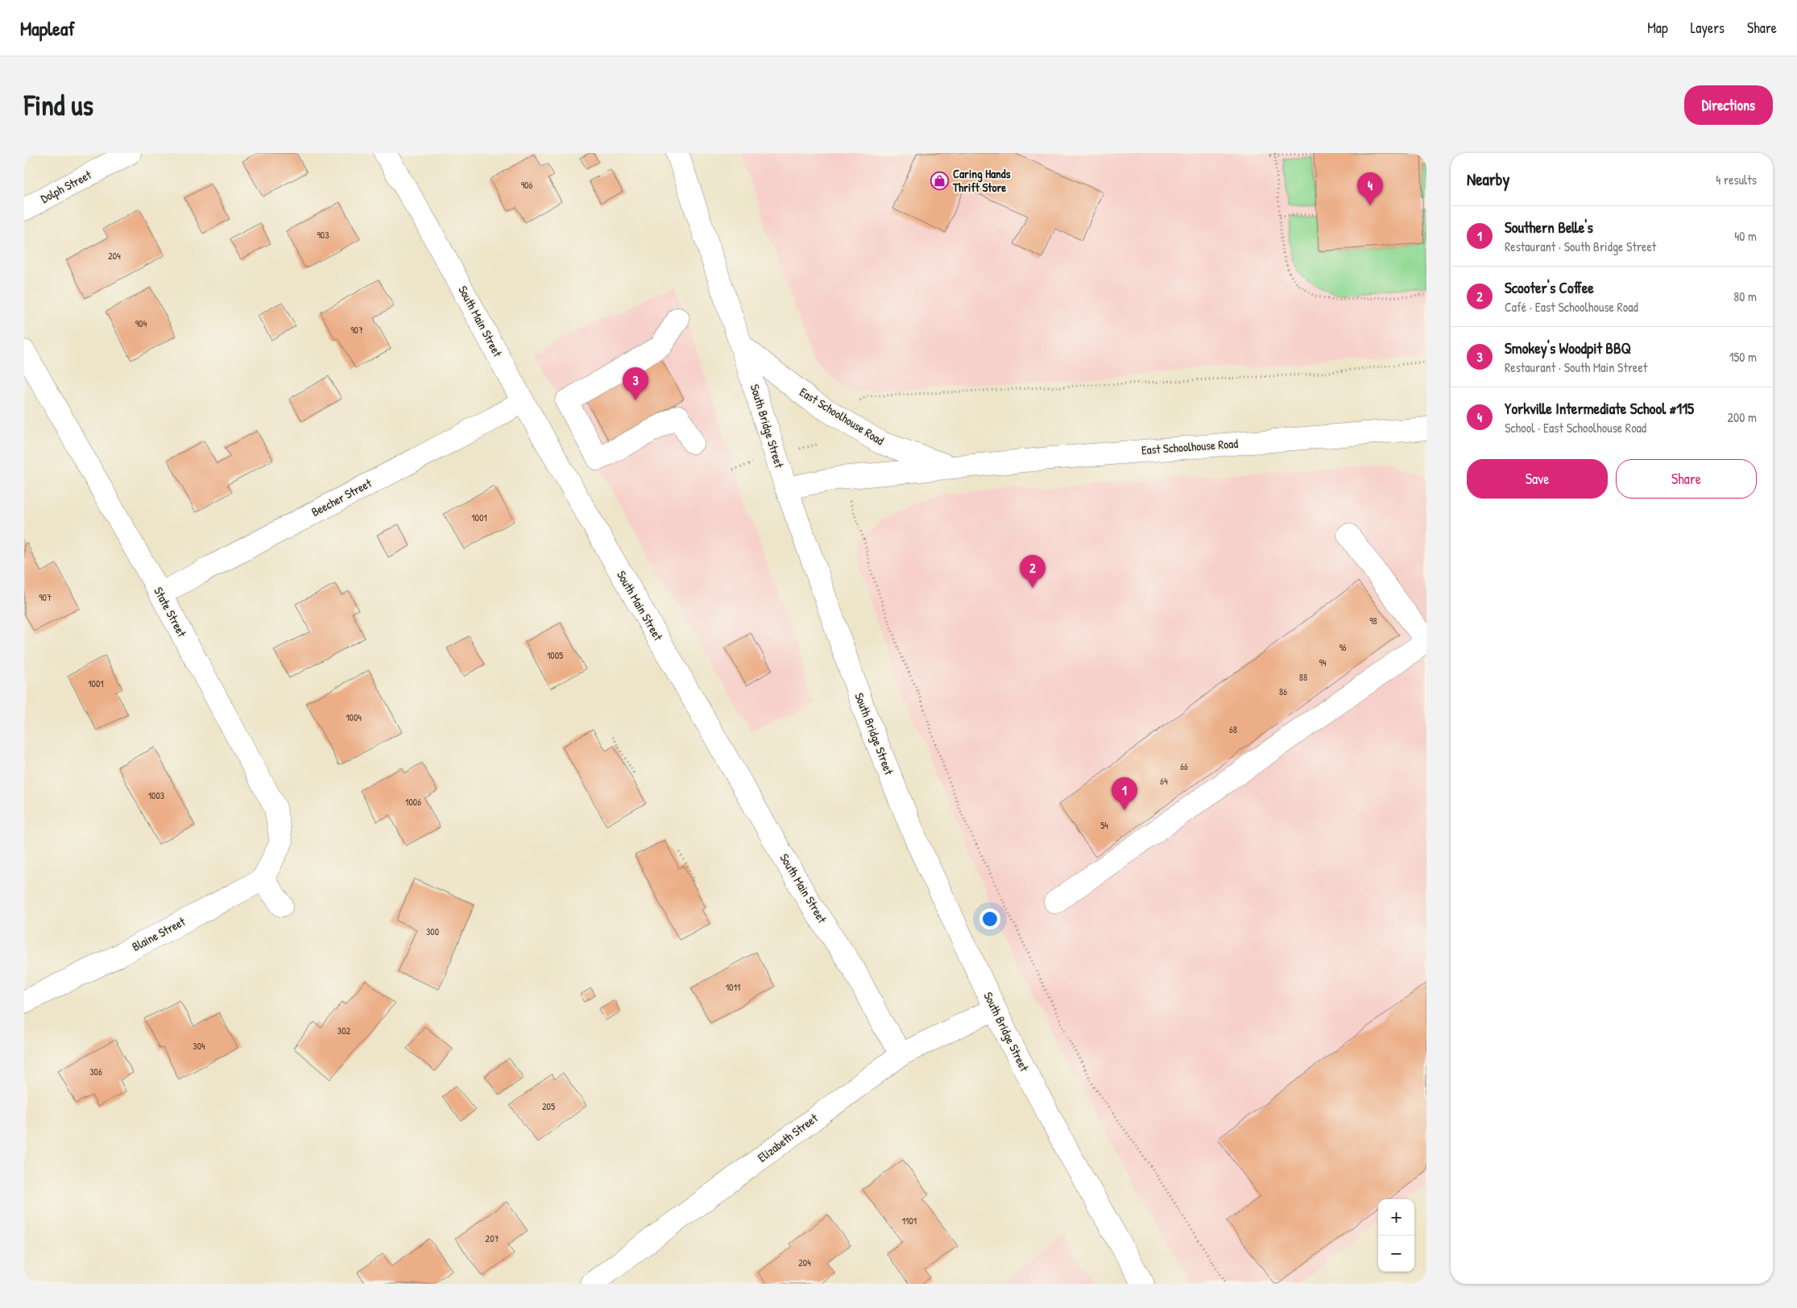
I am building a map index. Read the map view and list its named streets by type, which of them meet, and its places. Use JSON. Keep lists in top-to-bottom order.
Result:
{
  "streets": {
    "main road": [
      "Dolph Street",
      "South Main Street",
      "East Schoolhouse Road",
      "South Bridge Street",
      "Beecher Street",
      "State Street",
      "Blaine Street",
      "Elizabeth Street"
    ]
  },
  "crossings": [
    ["South Main Street", "Beecher Street"],
    ["South Main Street", "Elizabeth Street"],
    ["East Schoolhouse Road", "South Bridge Street"],
    ["South Bridge Street", "Elizabeth Street"],
    ["Beecher Street", "State Street"],
    ["State Street", "Blaine Street"]
  ],
  "places": {
    "shop": ["Caring Hands Thrift Store"]
  },
  "house_numbers": [
    "906",
    "903",
    "204",
    "904",
    "907",
    "1001",
    "907",
    "98",
    "96",
    "1005",
    "94",
    "88",
    "1001",
    "86",
    "1004",
    "68",
    "66",
    "64",
    "1003",
    "1006",
    "54",
    "300",
    "1011",
    "302",
    "304",
    "306",
    "205",
    "1101",
    "207",
    "204"
  ],
  "page": {
    "header": "Mapleaf",
    "nav": ["Map", "Layers", "Share"],
    "buttons": [
      "Directions",
      ["Save", "Share"]
    ],
    "title": "Find us",
    "heading": ["Nearby", "4 results"],
    "pins": [
      "4",
      "3",
      "2",
      "1"
    ],
    "list": [
      {
        "mark": "1",
        "name": "Southern Belle's",
        "note": "Restaurant · South Bridge Street",
        "value": "40 m"
      },
      {
        "mark": "2",
        "name": "Scooter's Coffee",
        "note": "Café · East Schoolhouse Road",
        "value": "80 m"
      },
      {
        "mark": "3",
        "name": "Smokey's Woodpit BBQ",
        "note": "Restaurant · South Main Street",
        "value": "150 m"
      },
      {
        "mark": "4",
        "name": "Yorkville Intermediate School #115",
        "note": "School · East Schoolhouse Road",
        "value": "200 m"
      }
    ],
    "map_buttons": ["+", "−"]
  }
}
